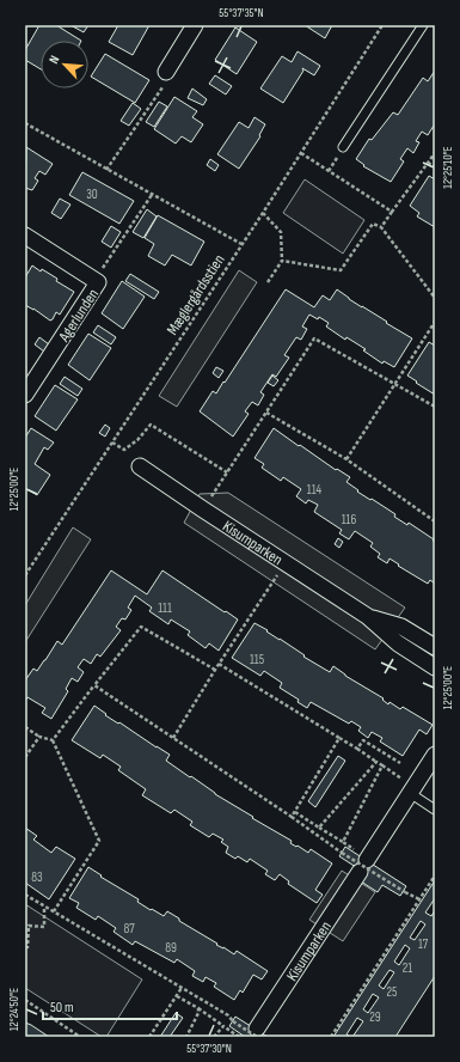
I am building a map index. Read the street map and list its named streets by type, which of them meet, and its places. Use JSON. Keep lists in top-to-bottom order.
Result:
{
  "streets": {
    "street": ["Agerlunden", "Kisumparken"],
    "path": ["Mæglergårdsstien"]
  },
  "house_numbers": [
    "30",
    "114",
    "116",
    "111",
    "115",
    "83",
    "87",
    "17",
    "89",
    "21",
    "25",
    "29"
  ],
  "scale_bar": "50 m",
  "north": "top left",
  "coordinates": [
    "55°37'35\"N",
    "12°25'10\"E",
    "12°25'00\"E",
    "12°24'50\"E",
    "55°37'30\"N"
  ]
}
